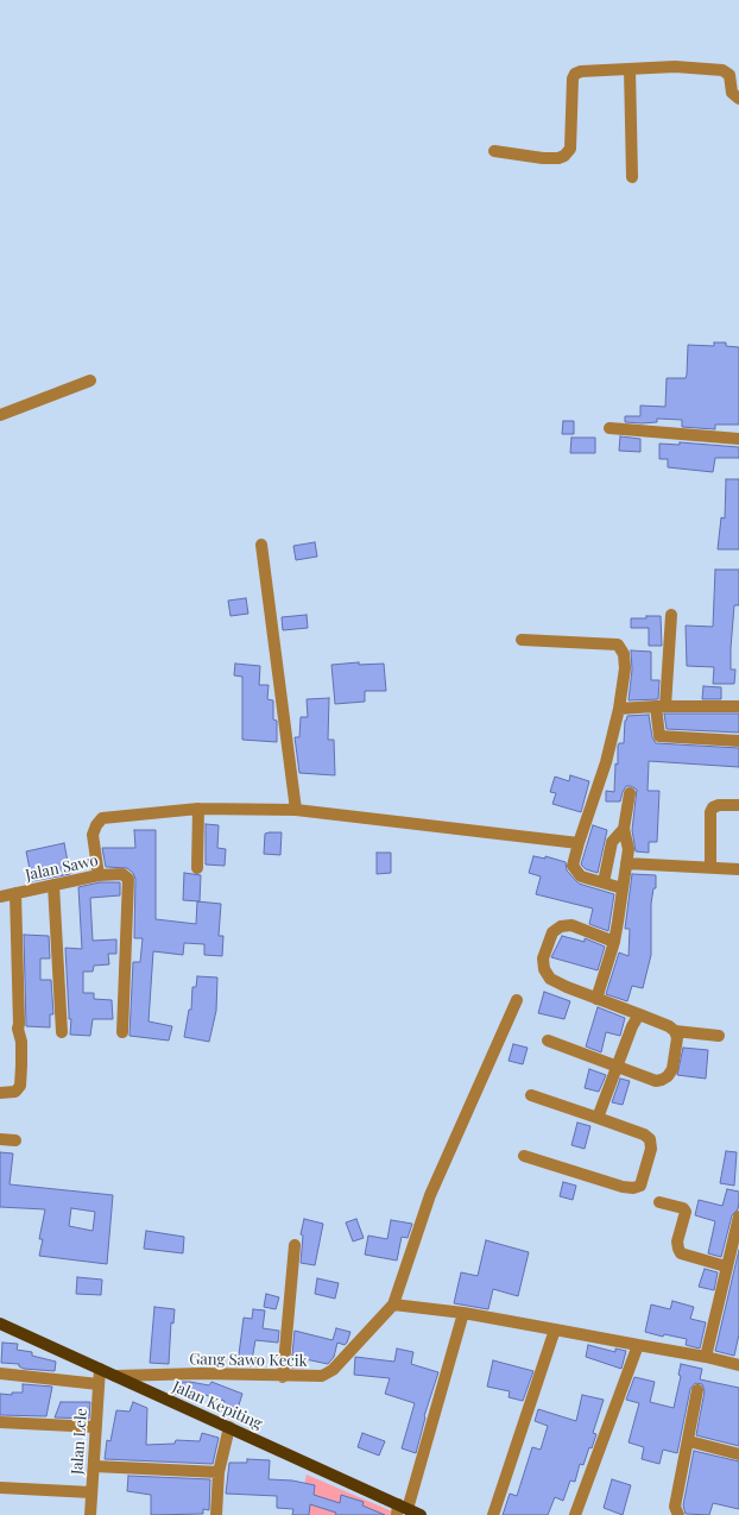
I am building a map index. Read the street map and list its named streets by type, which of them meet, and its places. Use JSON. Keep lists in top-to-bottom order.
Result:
{
  "streets": {
    "main road": ["Jalan Kepiting"],
    "street": ["Jalan Sawo", "Gang Sawo Kecik", "Jalan Lele"]
  },
  "crossings": [
    ["Gang Sawo Kecik", "Jalan Kepiting"],
    ["Jalan Kepiting", "Jalan Lele"]
  ]
}
